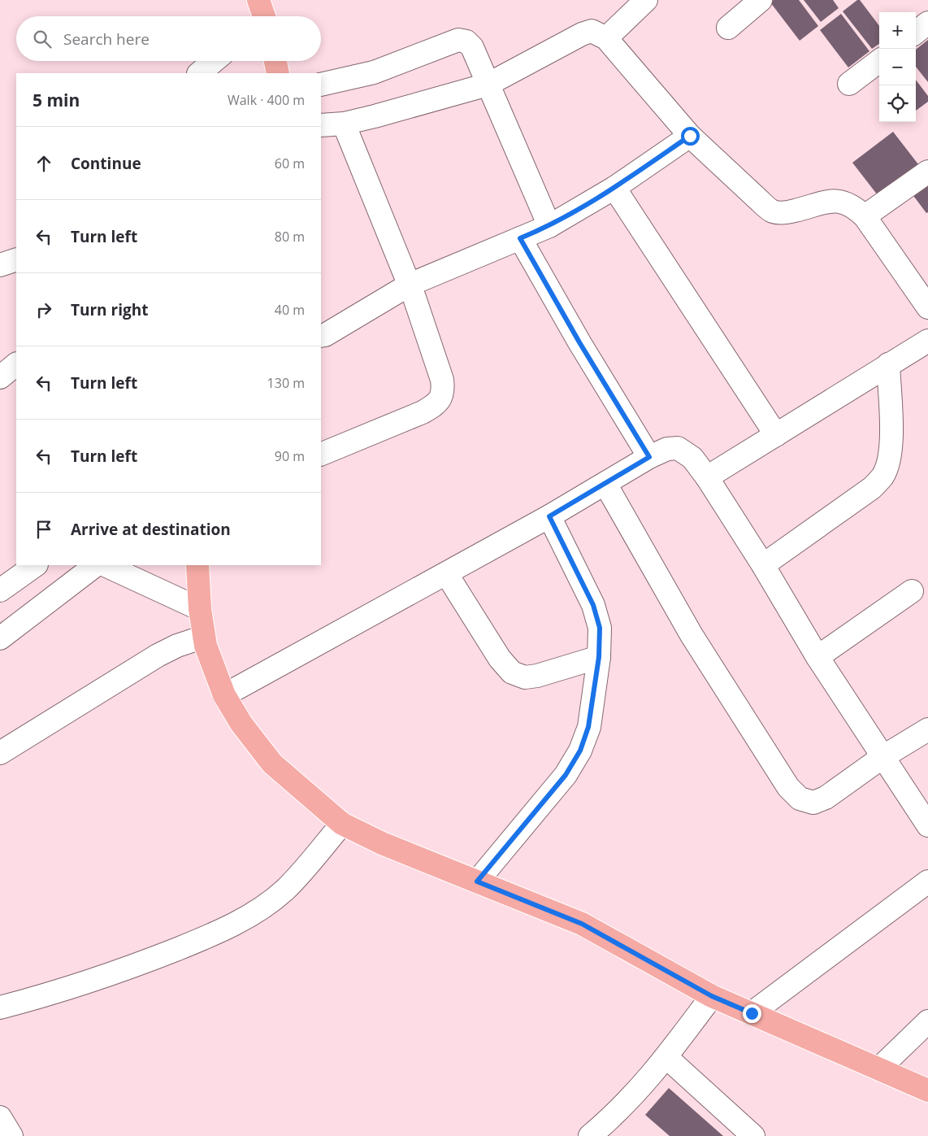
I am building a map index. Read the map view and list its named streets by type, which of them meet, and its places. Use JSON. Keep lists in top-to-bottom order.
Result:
{
  "page": {
    "map_buttons": ["+", "−"],
    "search": "Search here",
    "heading": ["5 min", "Walk · 400 m"],
    "list": [
      ["Continue", "60 m"],
      ["Turn left", "80 m"],
      ["Turn right", "40 m"],
      ["Turn left", "130 m"],
      ["Turn left", "90 m"],
      "Arrive at destination"
    ]
  }
}
